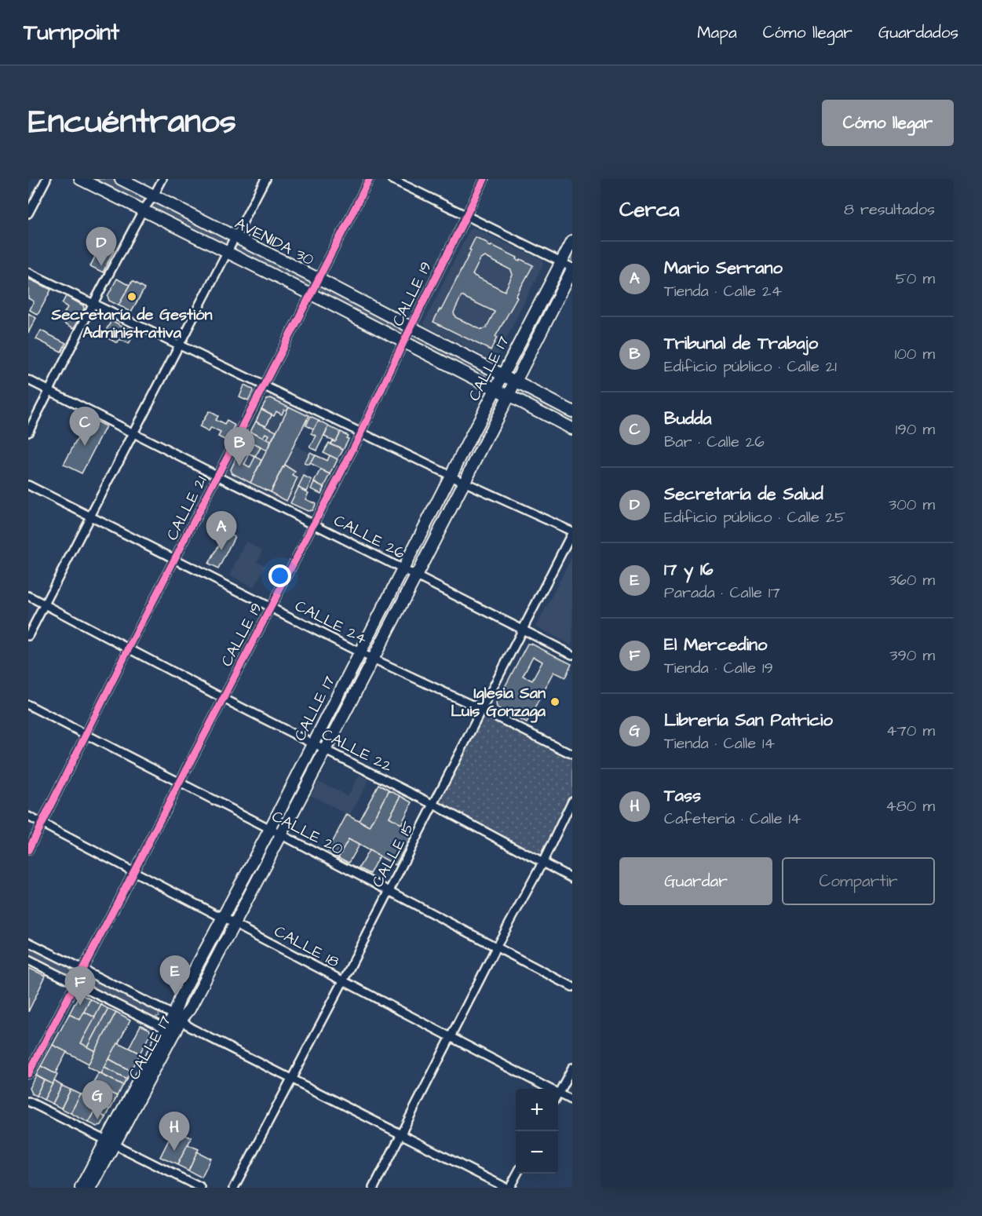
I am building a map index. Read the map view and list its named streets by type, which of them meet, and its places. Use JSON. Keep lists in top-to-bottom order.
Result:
{
  "streets": {
    "main road": ["AVENIDA 30", "CALLE 17"],
    "street": [
      "CALLE 19",
      "CALLE 21",
      "CALLE 26",
      "CALLE 24",
      "CALLE 22",
      "CALLE 20",
      "CALLE 15",
      "CALLE 18"
    ]
  },
  "crossings": [
    ["AVENIDA 30", "CALLE 19"],
    ["AVENIDA 30", "CALLE 17"],
    ["AVENIDA 30", "CALLE 21"],
    ["CALLE 19", "CALLE 26"],
    ["CALLE 19", "CALLE 24"],
    ["CALLE 19", "CALLE 22"],
    ["CALLE 19", "CALLE 20"],
    ["CALLE 19", "CALLE 18"],
    ["CALLE 17", "CALLE 26"],
    ["CALLE 17", "CALLE 24"],
    ["CALLE 17", "CALLE 22"],
    ["CALLE 17", "CALLE 20"],
    ["CALLE 17", "CALLE 18"],
    ["CALLE 21", "CALLE 26"],
    ["CALLE 21", "CALLE 24"],
    ["CALLE 21", "CALLE 22"],
    ["CALLE 21", "CALLE 20"],
    ["CALLE 21", "CALLE 18"],
    ["CALLE 26", "CALLE 15"],
    ["CALLE 24", "CALLE 15"],
    ["CALLE 22", "CALLE 15"],
    ["CALLE 20", "CALLE 15"],
    ["CALLE 15", "CALLE 18"]
  ],
  "places": ["Secretaría de Gestión Administrativa", "Iglesia San Luis Gonzaga"],
  "page": {
    "header": "Turnpoint",
    "nav": ["Mapa", "Cómo llegar", "Guardados"],
    "title": "Encuéntranos",
    "buttons": [
      "Cómo llegar",
      ["Guardar", "Compartir"]
    ],
    "heading": ["Cerca", "8 resultados"],
    "pins": [
      "D",
      "C",
      "B",
      "A",
      "E",
      "F",
      "G",
      "H"
    ],
    "list": [
      {
        "mark": "A",
        "name": "Mario Serrano",
        "note": "Tienda · Calle 24",
        "value": "50 m"
      },
      {
        "mark": "B",
        "name": "Tribunal de Trabajo",
        "note": "Edificio público · Calle 21",
        "value": "100 m"
      },
      {
        "mark": "C",
        "name": "Budda",
        "note": "Bar · Calle 26",
        "value": "190 m"
      },
      {
        "mark": "D",
        "name": "Secretaría de Salud",
        "note": "Edificio público · Calle 25",
        "value": "300 m"
      },
      {
        "mark": "E",
        "name": "17 y 16",
        "note": "Parada · Calle 17",
        "value": "360 m"
      },
      {
        "mark": "F",
        "name": "El Mercedino",
        "note": "Tienda · Calle 19",
        "value": "390 m"
      },
      {
        "mark": "G",
        "name": "Librería San Patricio",
        "note": "Tienda · Calle 14",
        "value": "470 m"
      },
      {
        "mark": "H",
        "name": "Tass",
        "note": "Cafetería · Calle 14",
        "value": "480 m"
      }
    ],
    "map_buttons": ["+", "−"]
  }
}
